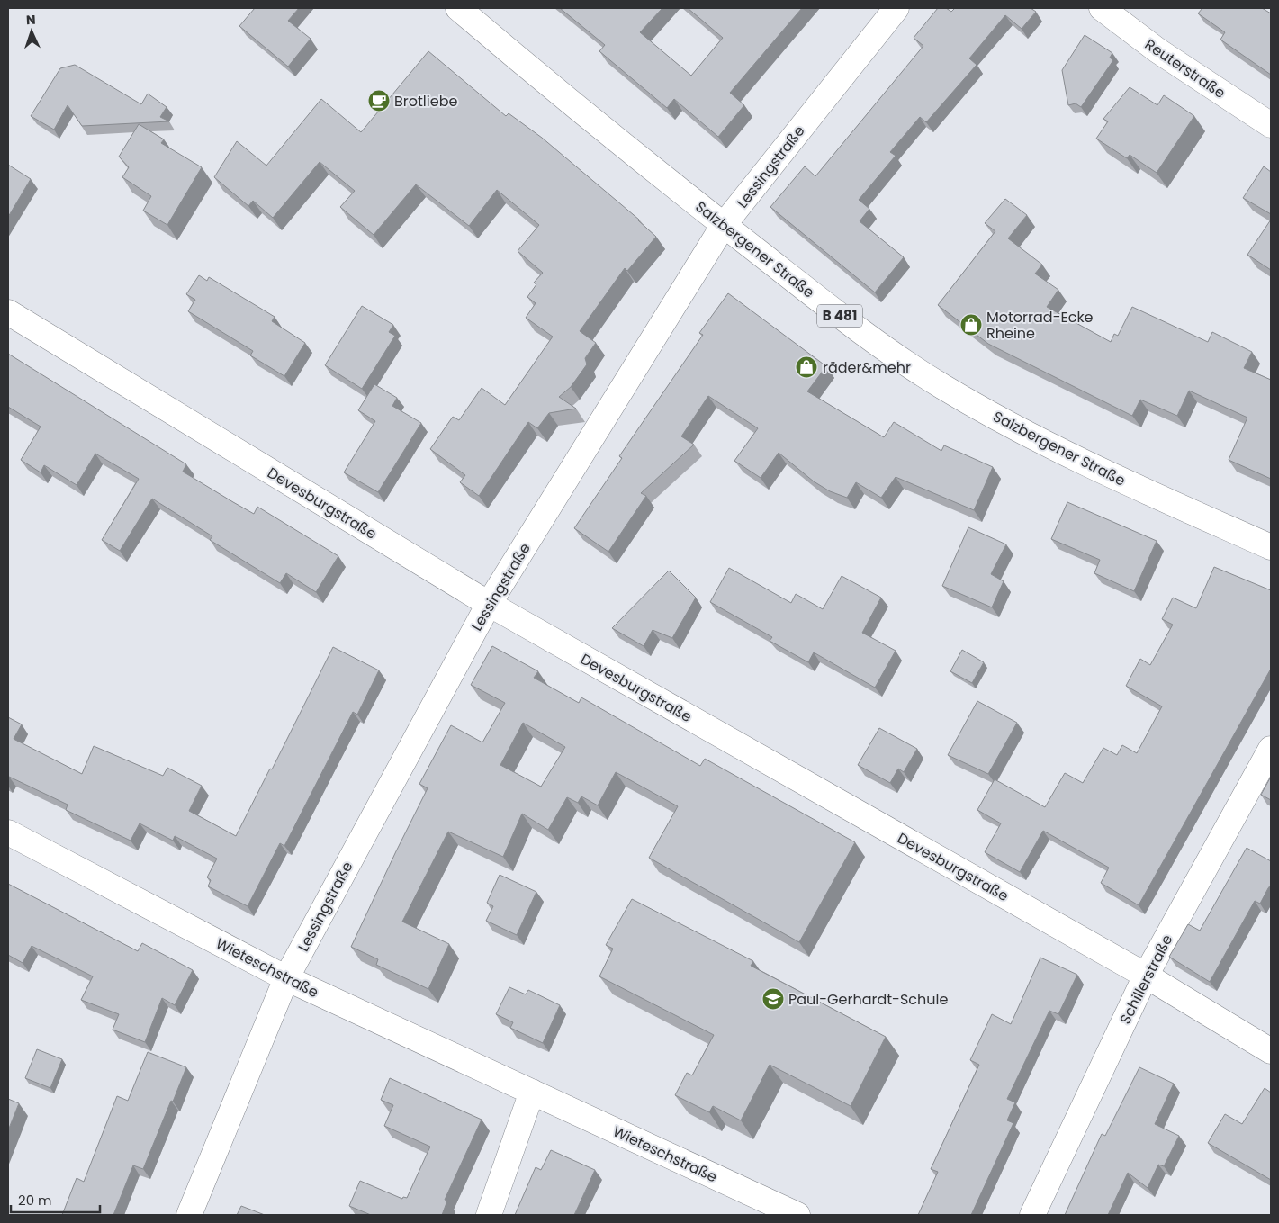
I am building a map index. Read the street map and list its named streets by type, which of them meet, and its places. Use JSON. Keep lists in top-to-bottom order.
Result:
{
  "streets": {
    "street": [
      "Reuterstraße",
      "Lessingstraße",
      "Salzbergener Straße",
      "B 481",
      "Devesburgstraße",
      "Wieteschstraße",
      "Schillerstraße"
    ]
  },
  "crossings": [
    ["Lessingstraße", "Salzbergener Straße"],
    ["Lessingstraße", "Devesburgstraße"],
    ["Lessingstraße", "Wieteschstraße"],
    ["Devesburgstraße", "Schillerstraße"]
  ],
  "places": {
    "cafe": ["Brotliebe"],
    "shop": ["Motorrad-Ecke Rheine", "räder&mehr"],
    "school or university": ["Paul-Gerhardt-Schule"]
  },
  "scale_bar": "20 m",
  "north": "top"
}
